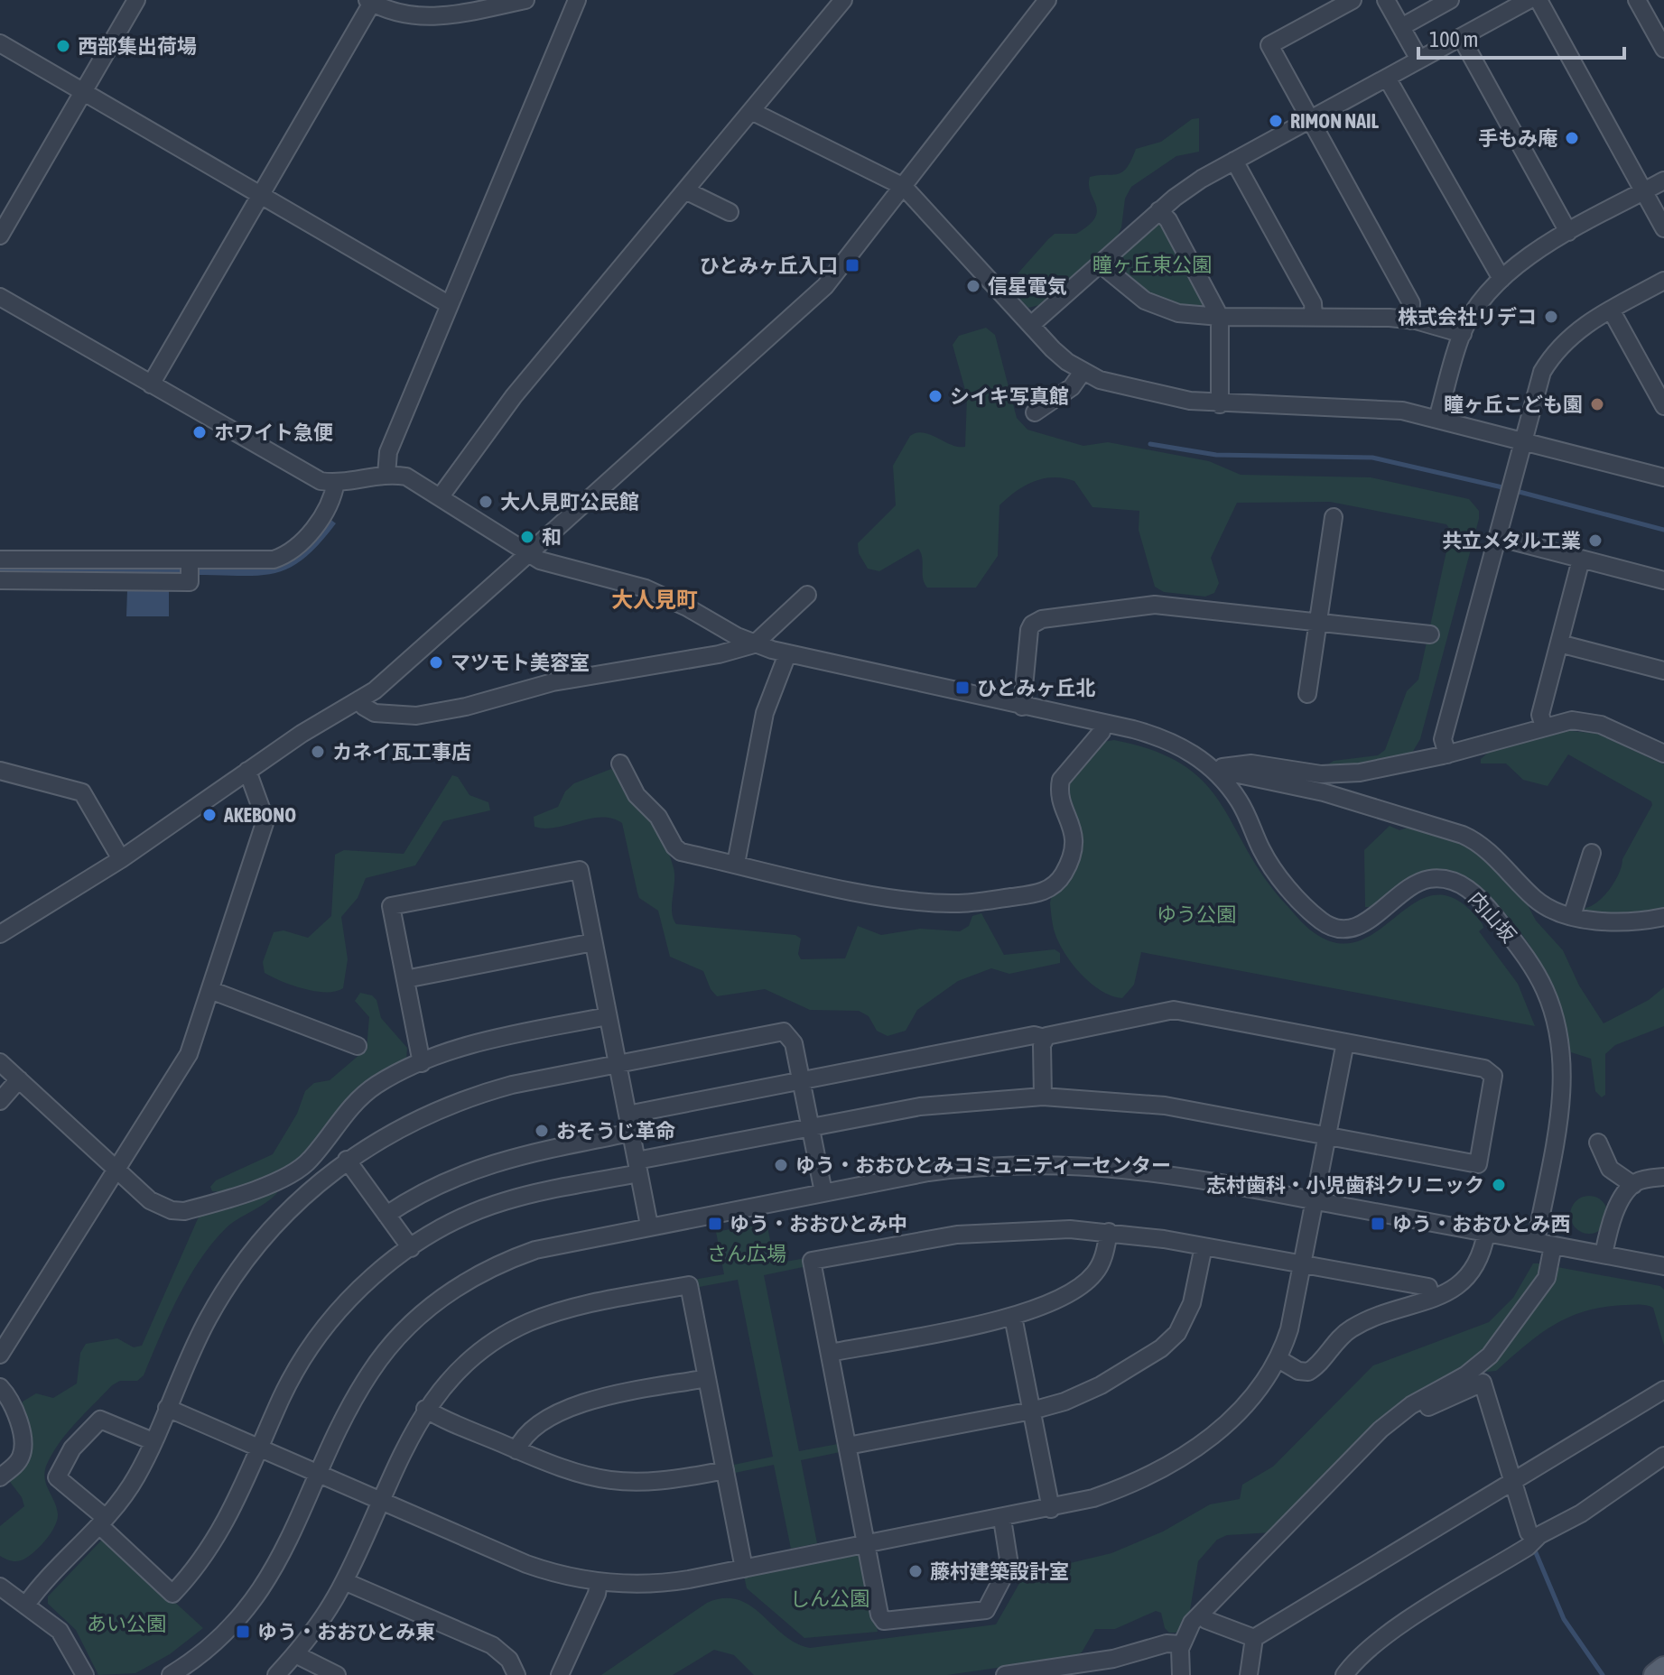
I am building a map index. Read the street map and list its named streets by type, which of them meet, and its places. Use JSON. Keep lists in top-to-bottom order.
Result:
{
  "streets": {
    "street": ["内山坂"]
  },
  "districts": ["大人見町"],
  "parks": [
    "瞳ヶ丘東公園",
    "ゆう公園",
    "さん広場",
    "しん公園",
    "あい公園"
  ],
  "places": {
    "other": [
      "西部集出荷場",
      "RIMON NAIL",
      "手もみ庵",
      "信星電気",
      "株式会社リデコ",
      "シイキ写真館",
      "瞳ヶ丘こども園",
      "ホワイト急便",
      "大人見町公民館",
      "和",
      "共立メタル工業",
      "マツモト美容室",
      "カネイ瓦工事店",
      "AKEBONO",
      "おそうじ革命",
      "ゆう・おおひとみコミュニティーセンター",
      "志村歯科・小児歯科クリニック",
      "藤村建築設計室"
    ],
    "transit": [
      "ひとみヶ丘入口",
      "ひとみヶ丘北",
      "ゆう・おおひとみ中",
      "ゆう・おおひとみ西",
      "ゆう・おおひとみ東"
    ]
  },
  "scale_bar": "100 m"
}
